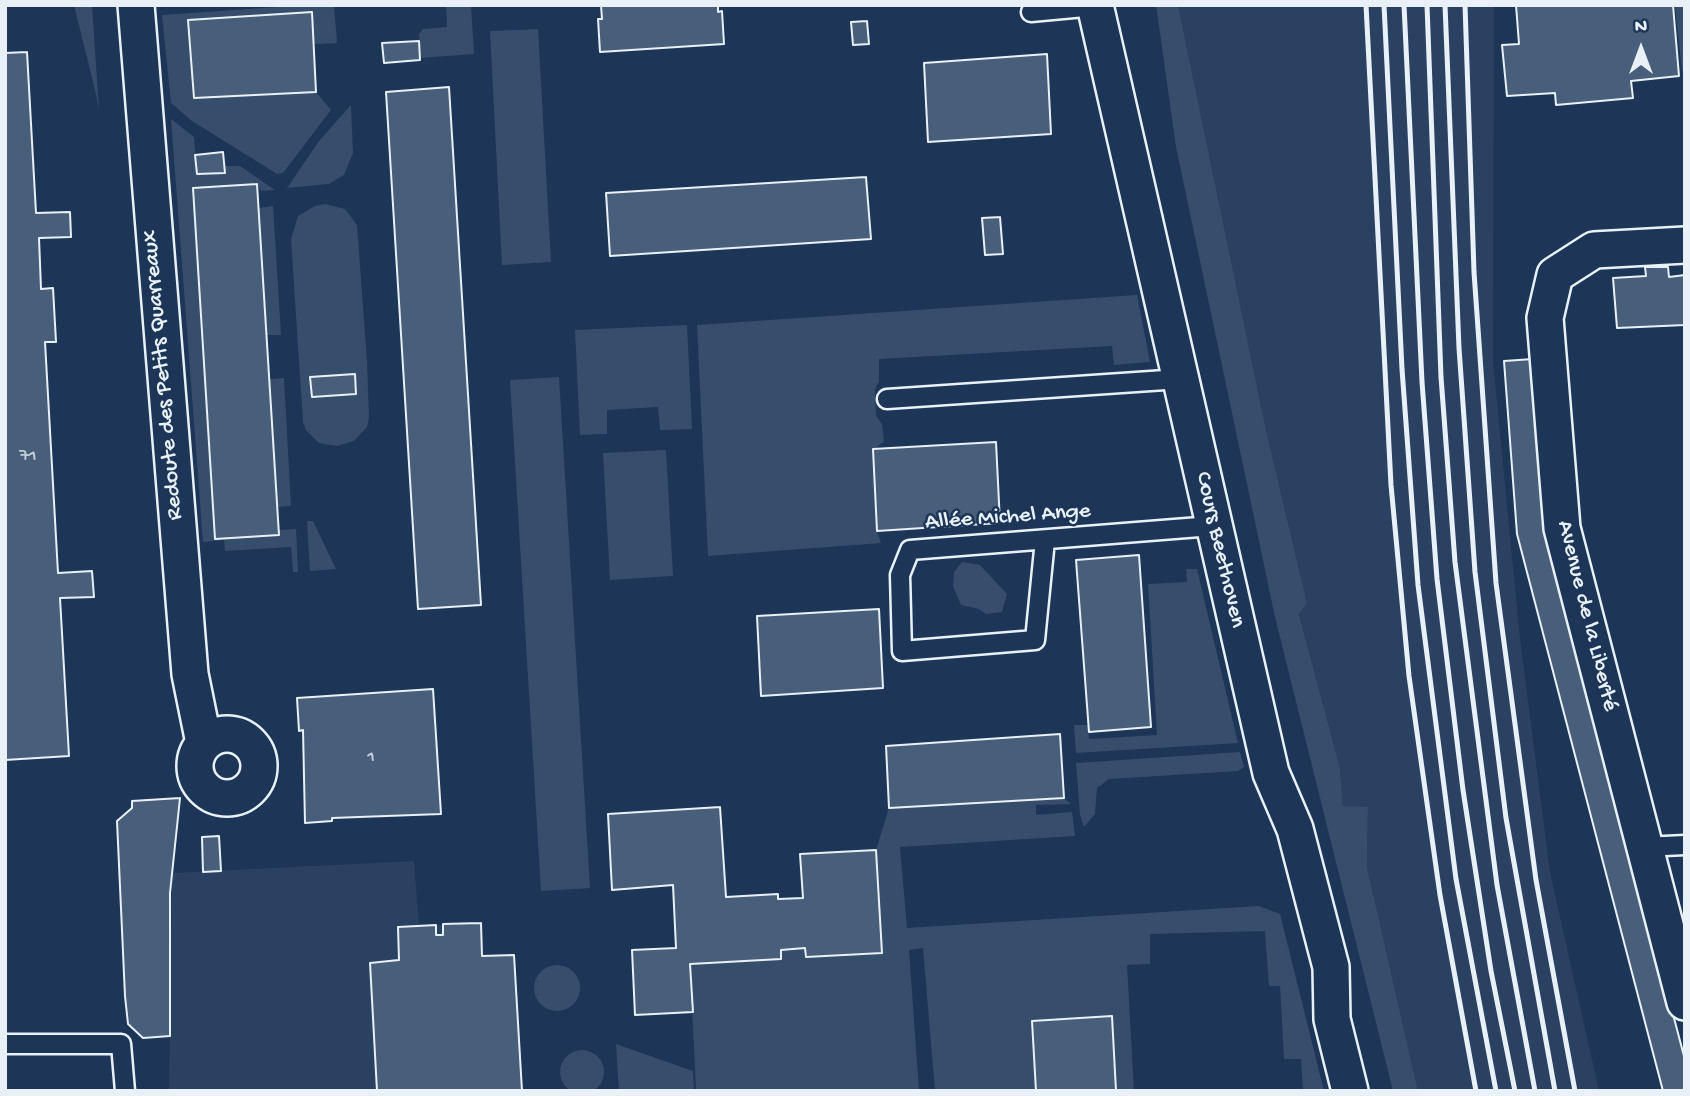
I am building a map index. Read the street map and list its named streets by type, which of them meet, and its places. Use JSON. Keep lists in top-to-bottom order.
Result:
{
  "streets": {
    "street": ["Redoute des Petits Quarreaux", "Cours Beethoven", "Avenue de la Liberté"],
    "lane": ["Allée Michel Ange"]
  },
  "crossings": [
    ["Allée Michel Ange", "Cours Beethoven"]
  ],
  "house_numbers": ["71", "1"],
  "north": "top"
}
